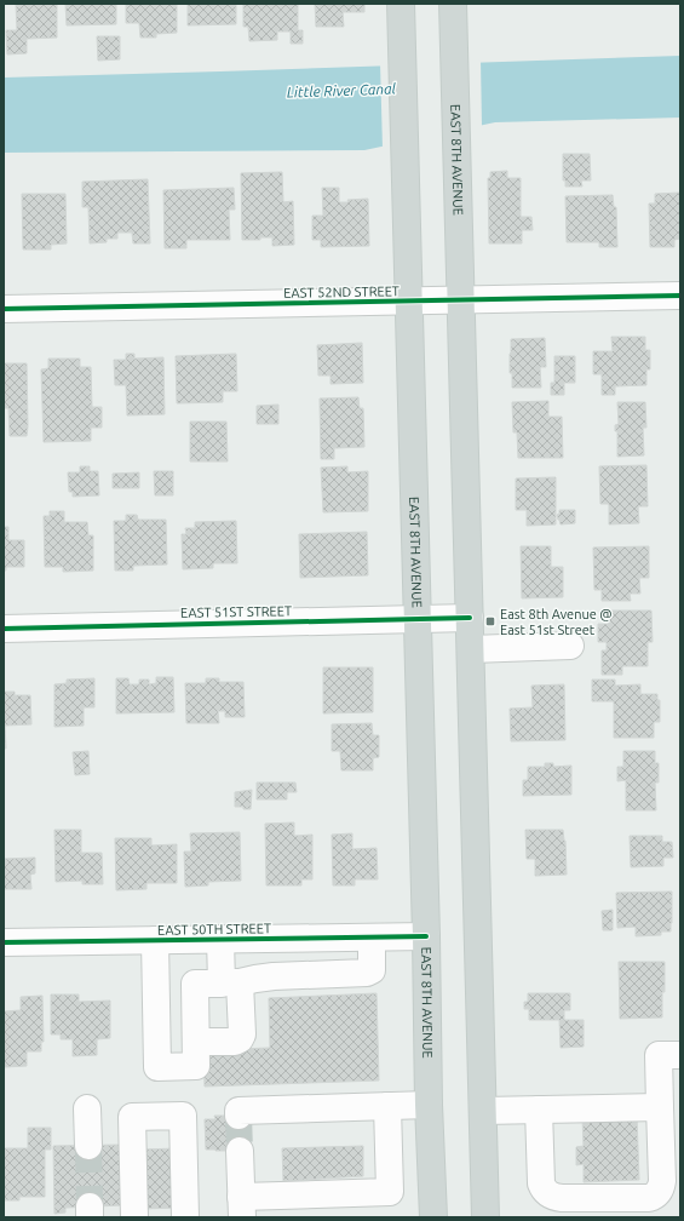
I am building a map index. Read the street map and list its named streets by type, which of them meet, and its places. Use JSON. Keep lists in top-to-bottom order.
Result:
{
  "streets": {
    "main road": ["EAST 8TH AVENUE"],
    "street": ["EAST 52ND STREET", "EAST 51ST STREET", "EAST 50TH STREET"]
  },
  "crossings": [
    ["EAST 8TH AVENUE", "EAST 52ND STREET"],
    ["EAST 8TH AVENUE", "EAST 51ST STREET"],
    ["EAST 8TH AVENUE", "EAST 50TH STREET"]
  ],
  "water": ["Little River Canal"],
  "places": {
    "transit": ["East 8th Avenue @ East 51st Street"]
  }
}
